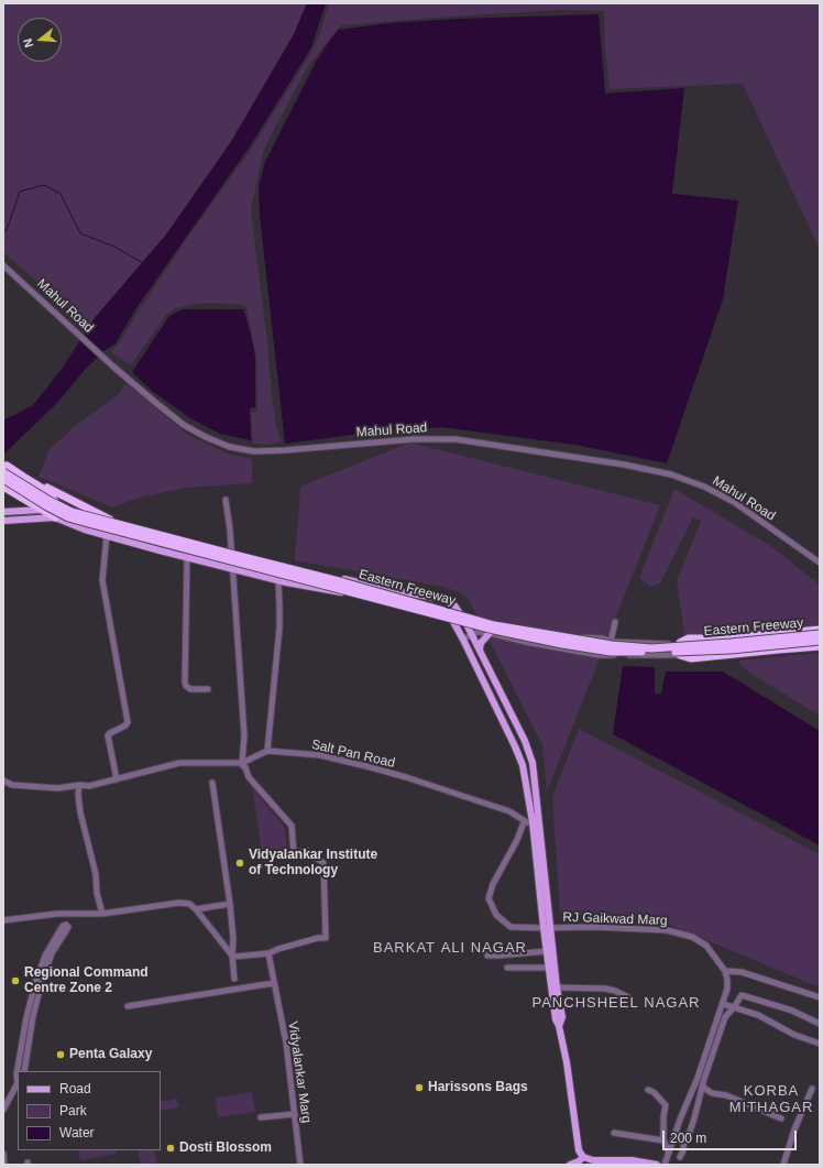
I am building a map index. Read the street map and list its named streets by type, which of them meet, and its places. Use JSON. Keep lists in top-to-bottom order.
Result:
{
  "streets": {
    "highway": ["Eastern Freeway"],
    "street": [
      "Mahul Road",
      "Salt Pan Road",
      "RJ Gaikwad Marg",
      "Vidyalankar Marg"
    ]
  },
  "crossings": [
    ["Salt Pan Road", "RJ Gaikwad Marg"]
  ],
  "districts": ["BARKAT ALI NAGAR", "PANCHSHEEL NAGAR", "KORBA MITHAGAR"],
  "places": [
    "Vidyalankar Institute of Technology",
    "Regional Command Centre Zone 2",
    "Penta Galaxy",
    "Harissons Bags",
    "Dosti Blossom"
  ],
  "legend": ["Road", "Park", "Water"],
  "scale_bar": "200 m",
  "north": "left"
}
